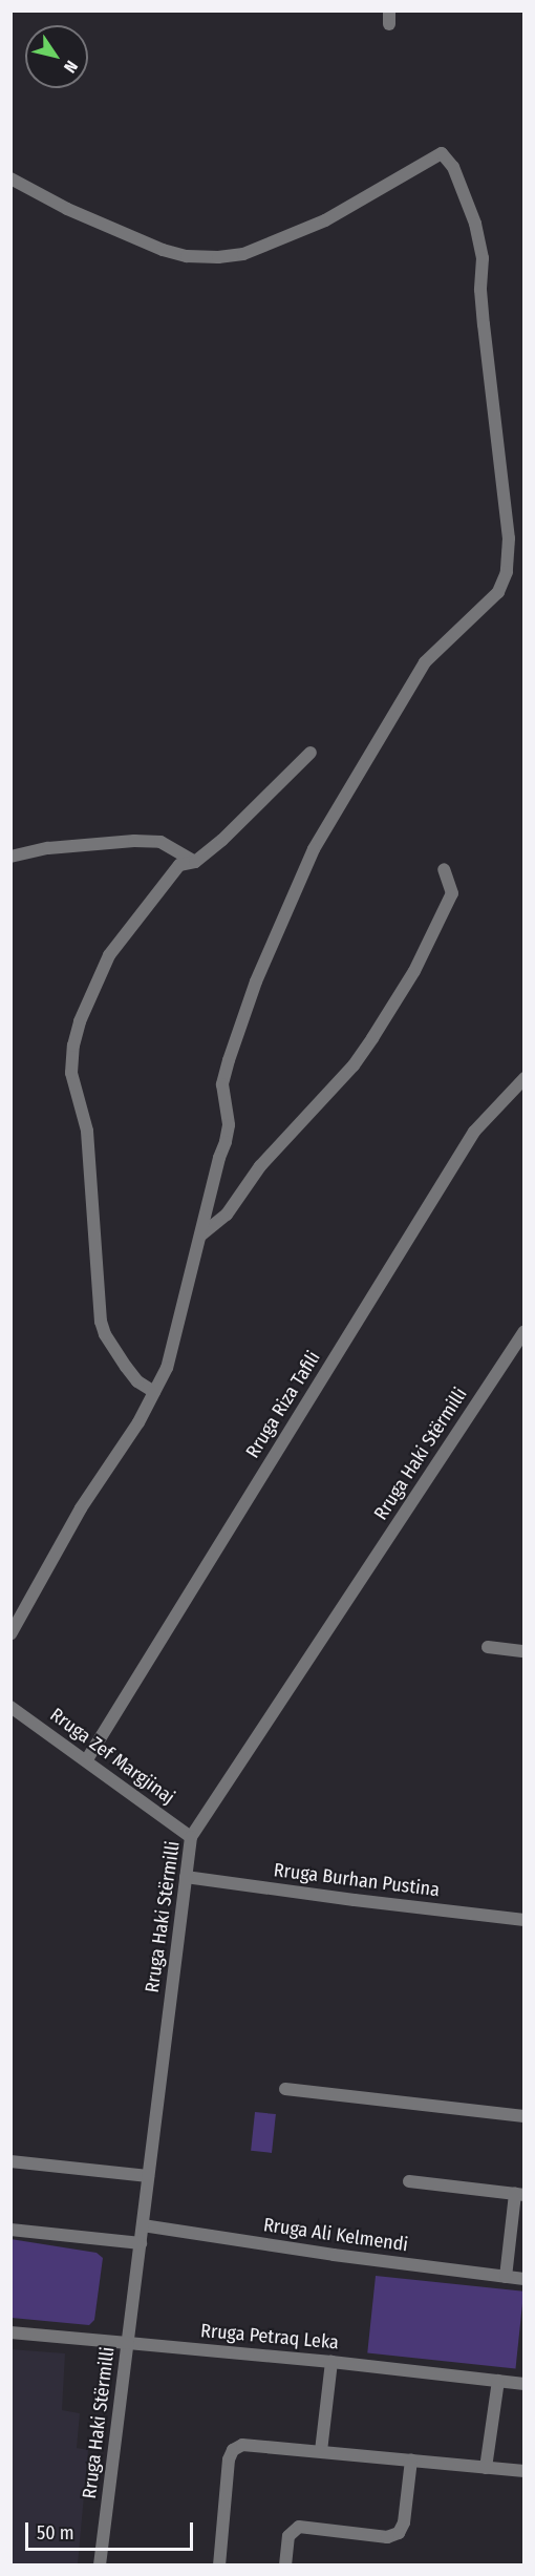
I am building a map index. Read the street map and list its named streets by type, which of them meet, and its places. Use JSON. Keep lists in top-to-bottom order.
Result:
{
  "streets": {
    "street": [
      "Rruga Riza Tafili",
      "Rruga Haki Stërmilli",
      "Rruga Zef Margjinaj",
      "Rruga Burhan Pustina",
      "Rruga Ali Kelmendi",
      "Rruga Petraq Leka"
    ]
  },
  "crossings": [
    ["Rruga Riza Tafili", "Rruga Zef Margjinaj"],
    ["Rruga Haki Stërmilli", "Rruga Zef Margjinaj"],
    ["Rruga Haki Stërmilli", "Rruga Burhan Pustina"],
    ["Rruga Haki Stërmilli", "Rruga Ali Kelmendi"],
    ["Rruga Haki Stërmilli", "Rruga Petraq Leka"]
  ],
  "scale_bar": "50 m",
  "north": "bottom right"
}
